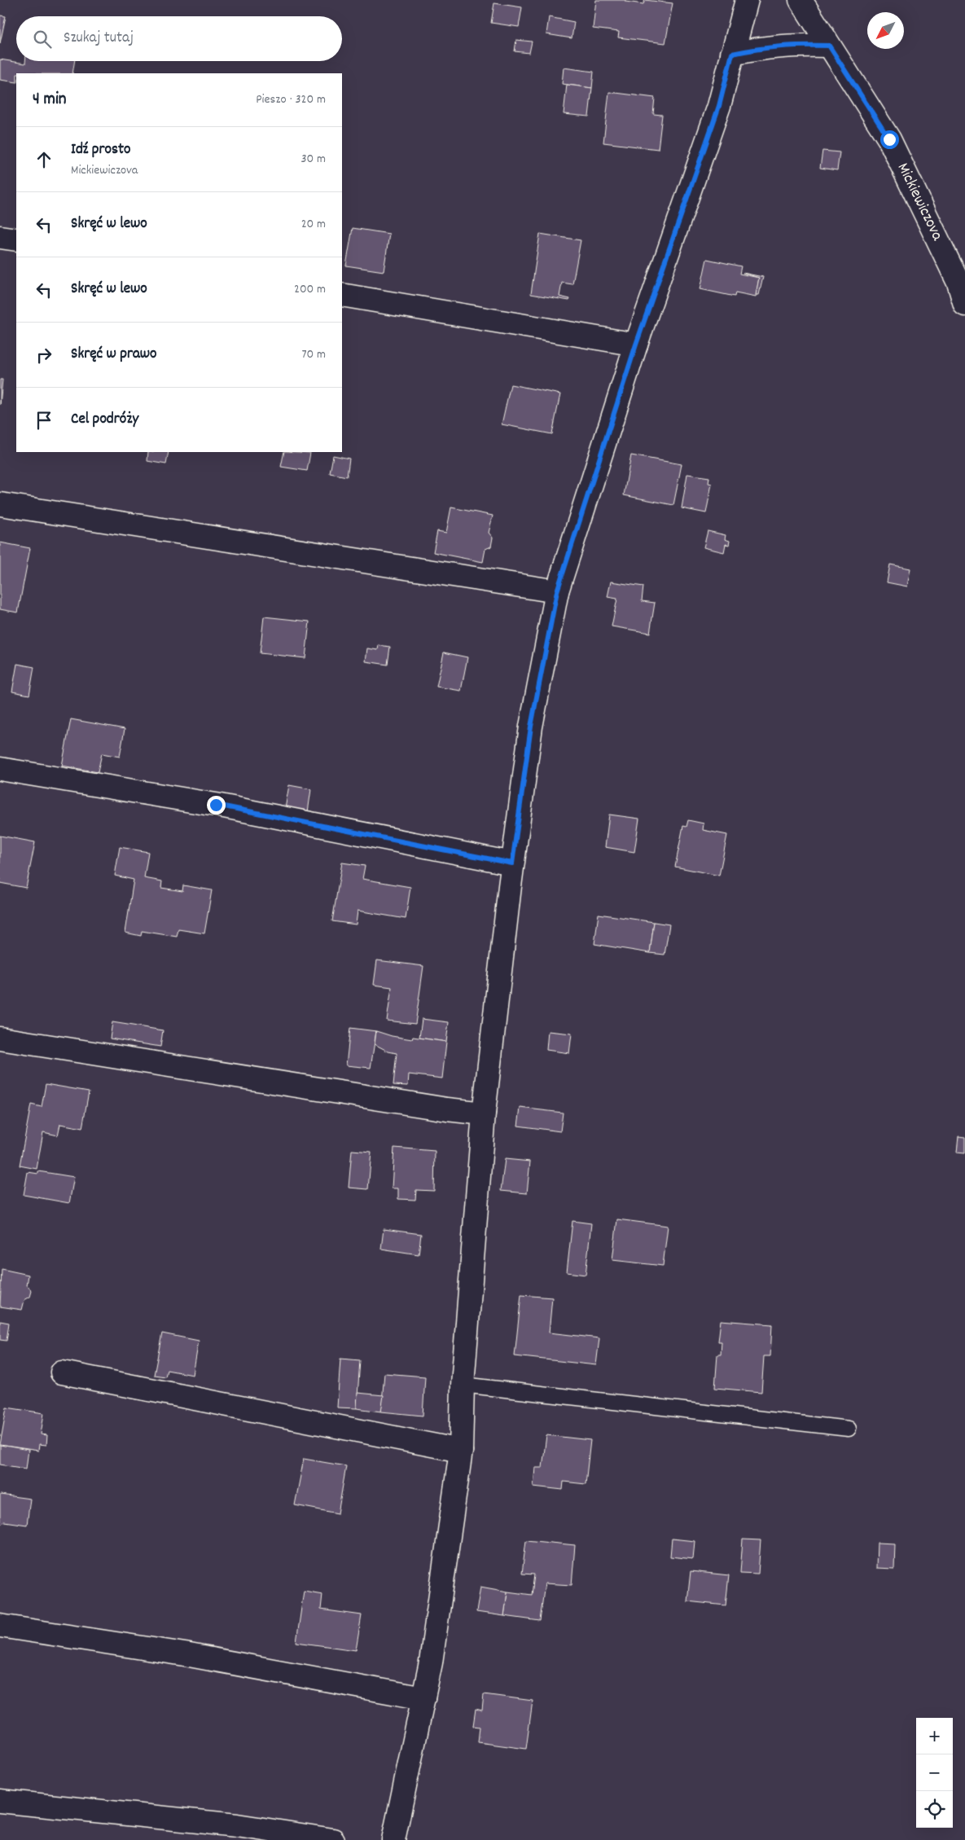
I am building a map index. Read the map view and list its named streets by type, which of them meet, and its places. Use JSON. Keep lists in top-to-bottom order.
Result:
{
  "streets": {
    "street": ["Mickiewiczova"]
  },
  "north": "bottom left",
  "page": {
    "search": "Szukaj tutaj",
    "heading": ["4 min", "Pieszo · 320 m"],
    "list": [
      ["Idź prosto", "Mickiewiczova", "30 m"],
      ["Skręć w lewo", "20 m"],
      ["Skręć w lewo", "200 m"],
      ["Skręć w prawo", "70 m"],
      "Cel podróży"
    ],
    "map_buttons": ["+", "−"]
  }
}
